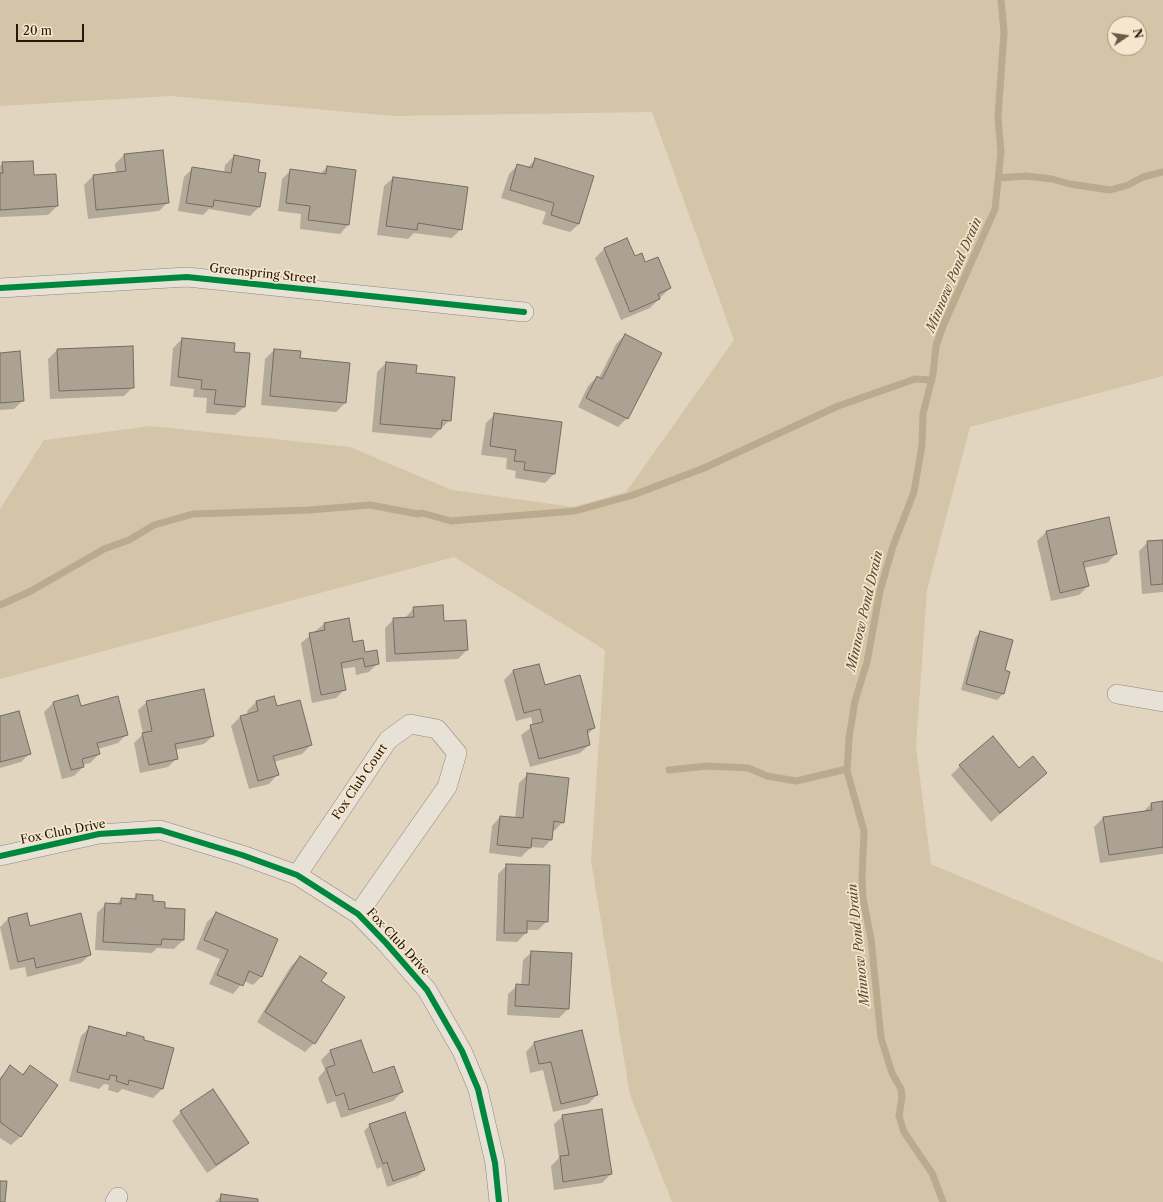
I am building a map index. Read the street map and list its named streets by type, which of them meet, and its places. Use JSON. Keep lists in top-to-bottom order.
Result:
{
  "streets": {
    "street": ["Greenspring Street", "Fox Club Court", "Fox Club Drive"]
  },
  "crossings": [
    ["Fox Club Court", "Fox Club Drive"]
  ],
  "water": ["Minnow Pond Drain"],
  "scale_bar": "20 m",
  "north": "right"
}
